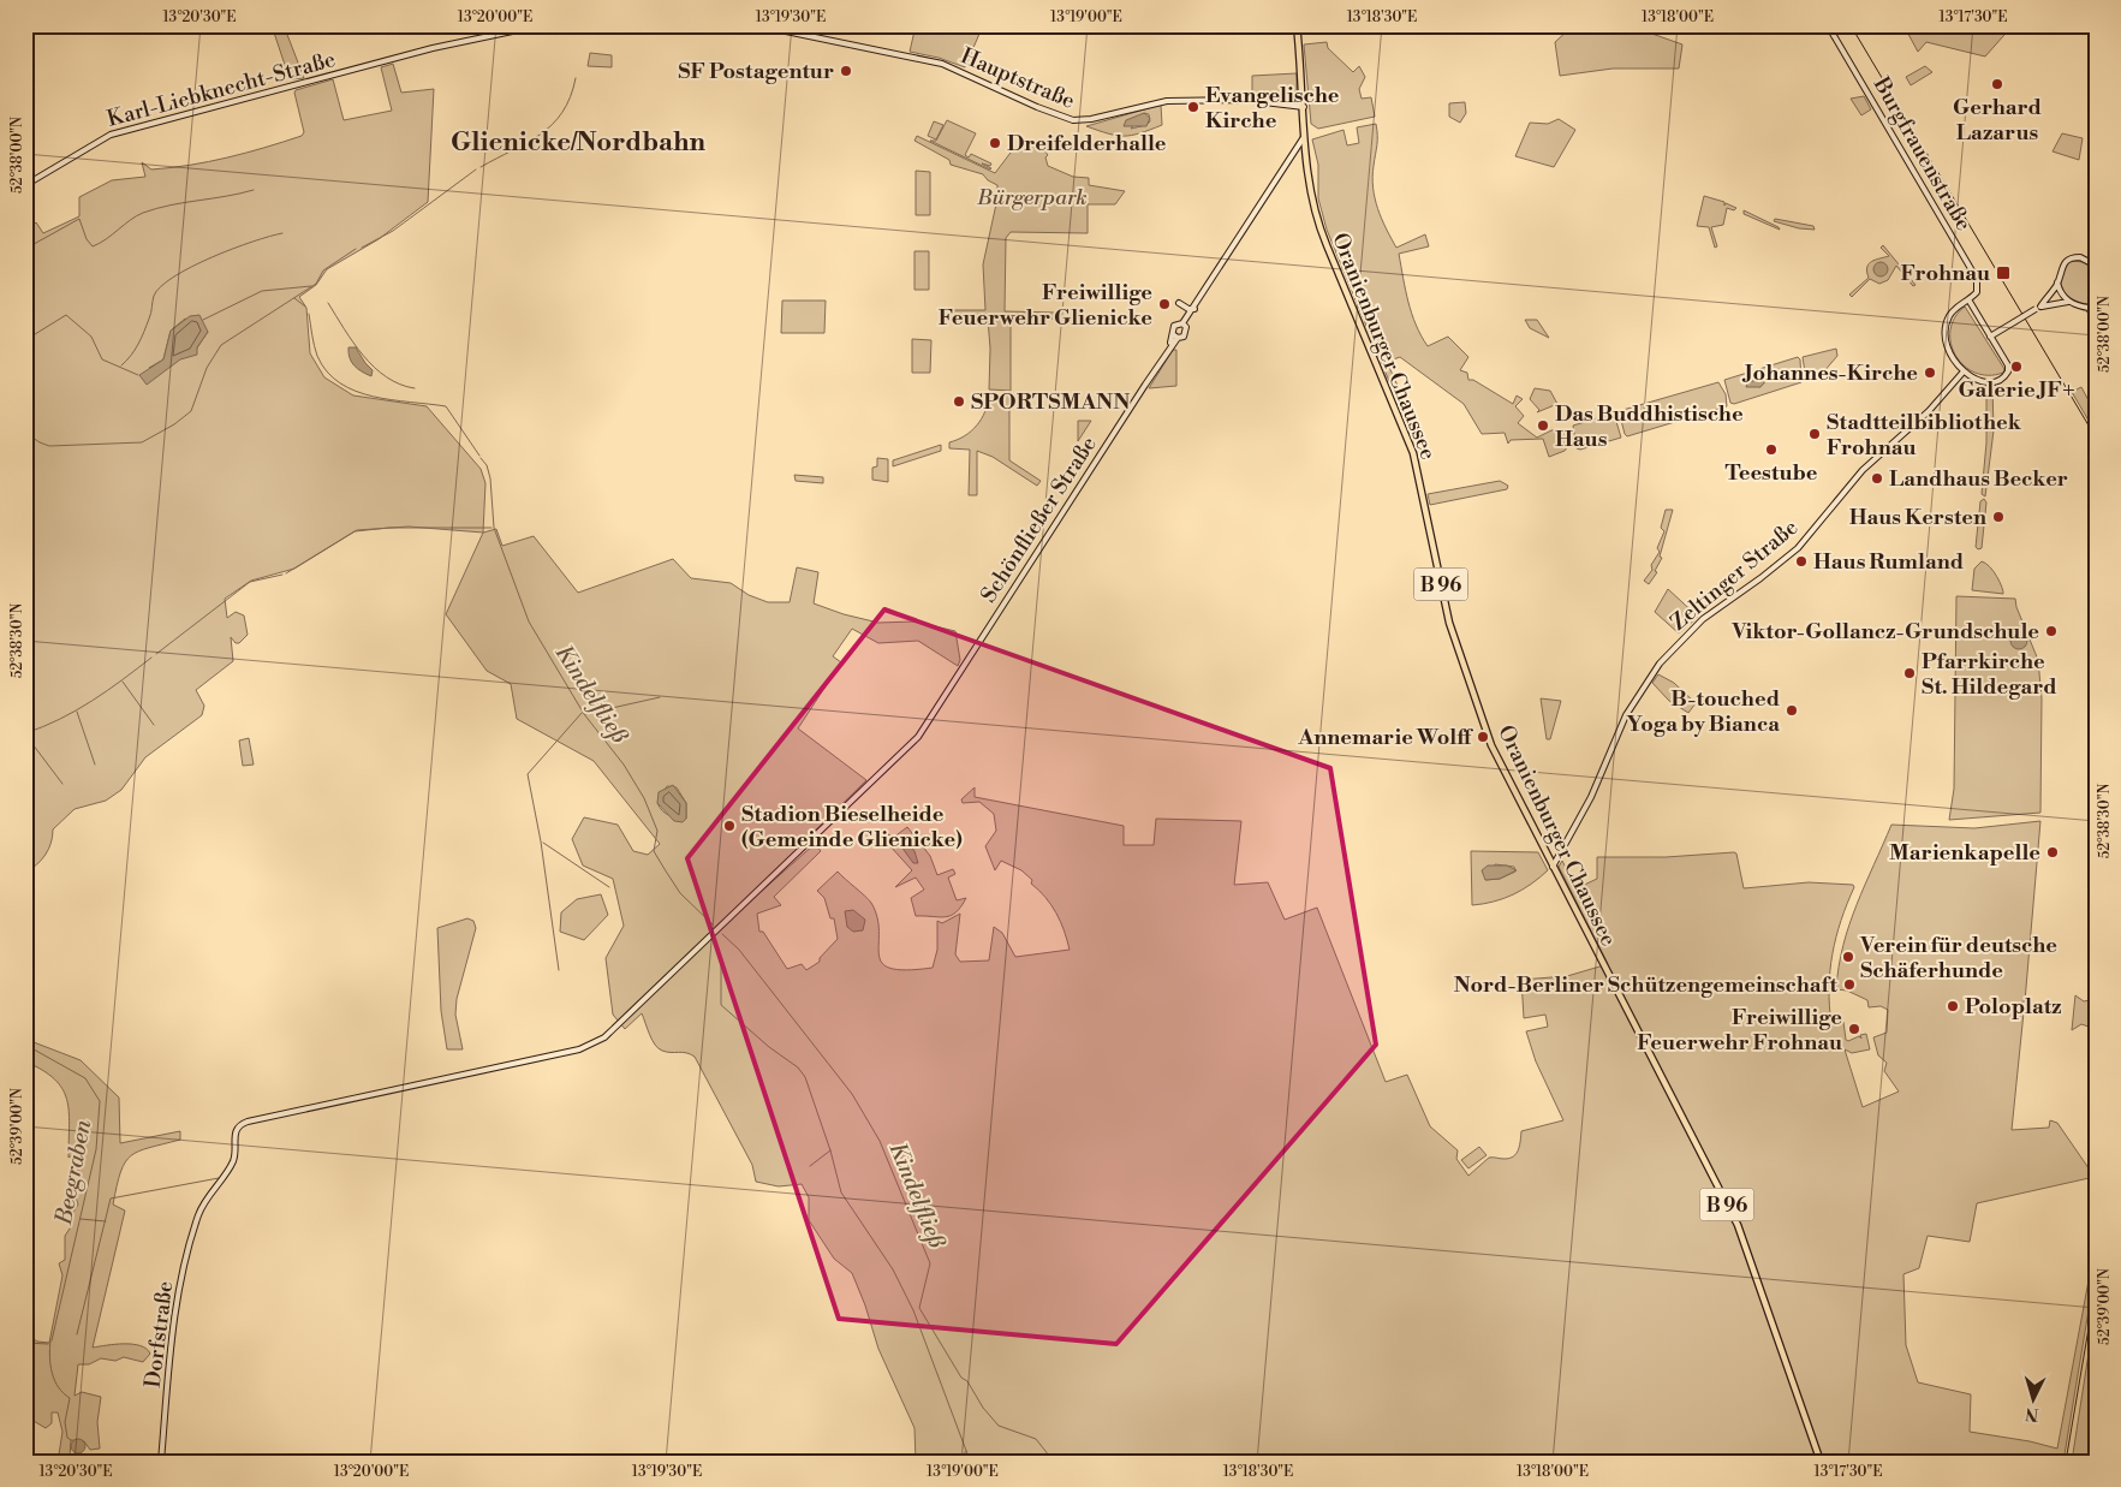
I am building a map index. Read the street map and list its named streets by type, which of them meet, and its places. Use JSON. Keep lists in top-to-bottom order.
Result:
{
  "streets": {
    "main road": ["Oranienburger Chaussee", "B 96"],
    "street": [
      "Hauptstraße",
      "Karl-Liebknecht-Straße",
      "Burgfrauenstraße",
      "Schönfließer Straße",
      "Zeltinger Straße",
      "Dorfstraße"
    ]
  },
  "crossings": [
    ["Hauptstraße", "Oranienburger Chaussee"],
    ["Oranienburger Chaussee", "Zeltinger Straße"],
    ["Schönfließer Straße", "Dorfstraße"]
  ],
  "districts": ["Glienicke/Nordbahn"],
  "water": ["Kindelfließ", "Beegraben"],
  "parks": ["Bürgerpark"],
  "places": {
    "other": [
      "SF Postagentur",
      "Gerhard Lazarus",
      "Evangelische Kirche",
      "Dreifelderhalle",
      "Freiwillige Feuerwehr Glienicke",
      "Galerie JF+",
      "Johannes-Kirche",
      "SPORTSMANN",
      "Das Buddhistische Haus",
      "Stadtteilbibliothek Frohnau",
      "Teestube",
      "Landhaus Becker",
      "Haus Kersten",
      "Haus Rumland",
      "Viktor-Gollancz-Grundschule",
      "Pfarrkirche St. Hildegard",
      "B-touched Yoga by Bianca",
      "Annemarie Wolff",
      "Stadion Bieselheide (Gemeinde Glienicke)",
      "Marienkapelle",
      "Verein für deutsche Schäferhunde",
      "Nord-Berliner Schützengemeinschaft",
      "Poloplatz",
      "Freiwillige Feuerwehr Frohnau"
    ],
    "transit": ["Frohnau"]
  },
  "north": "bottom",
  "coordinates": [
    "13°20'30\"E",
    "13°20'00\"E",
    "13°19'30\"E",
    "13°19'00\"E",
    "13°18'30\"E",
    "13°18'00\"E",
    "13°17'30\"E",
    "52°38'00\"N",
    "52°38'30\"N",
    "52°39'00\"N"
  ]
}
